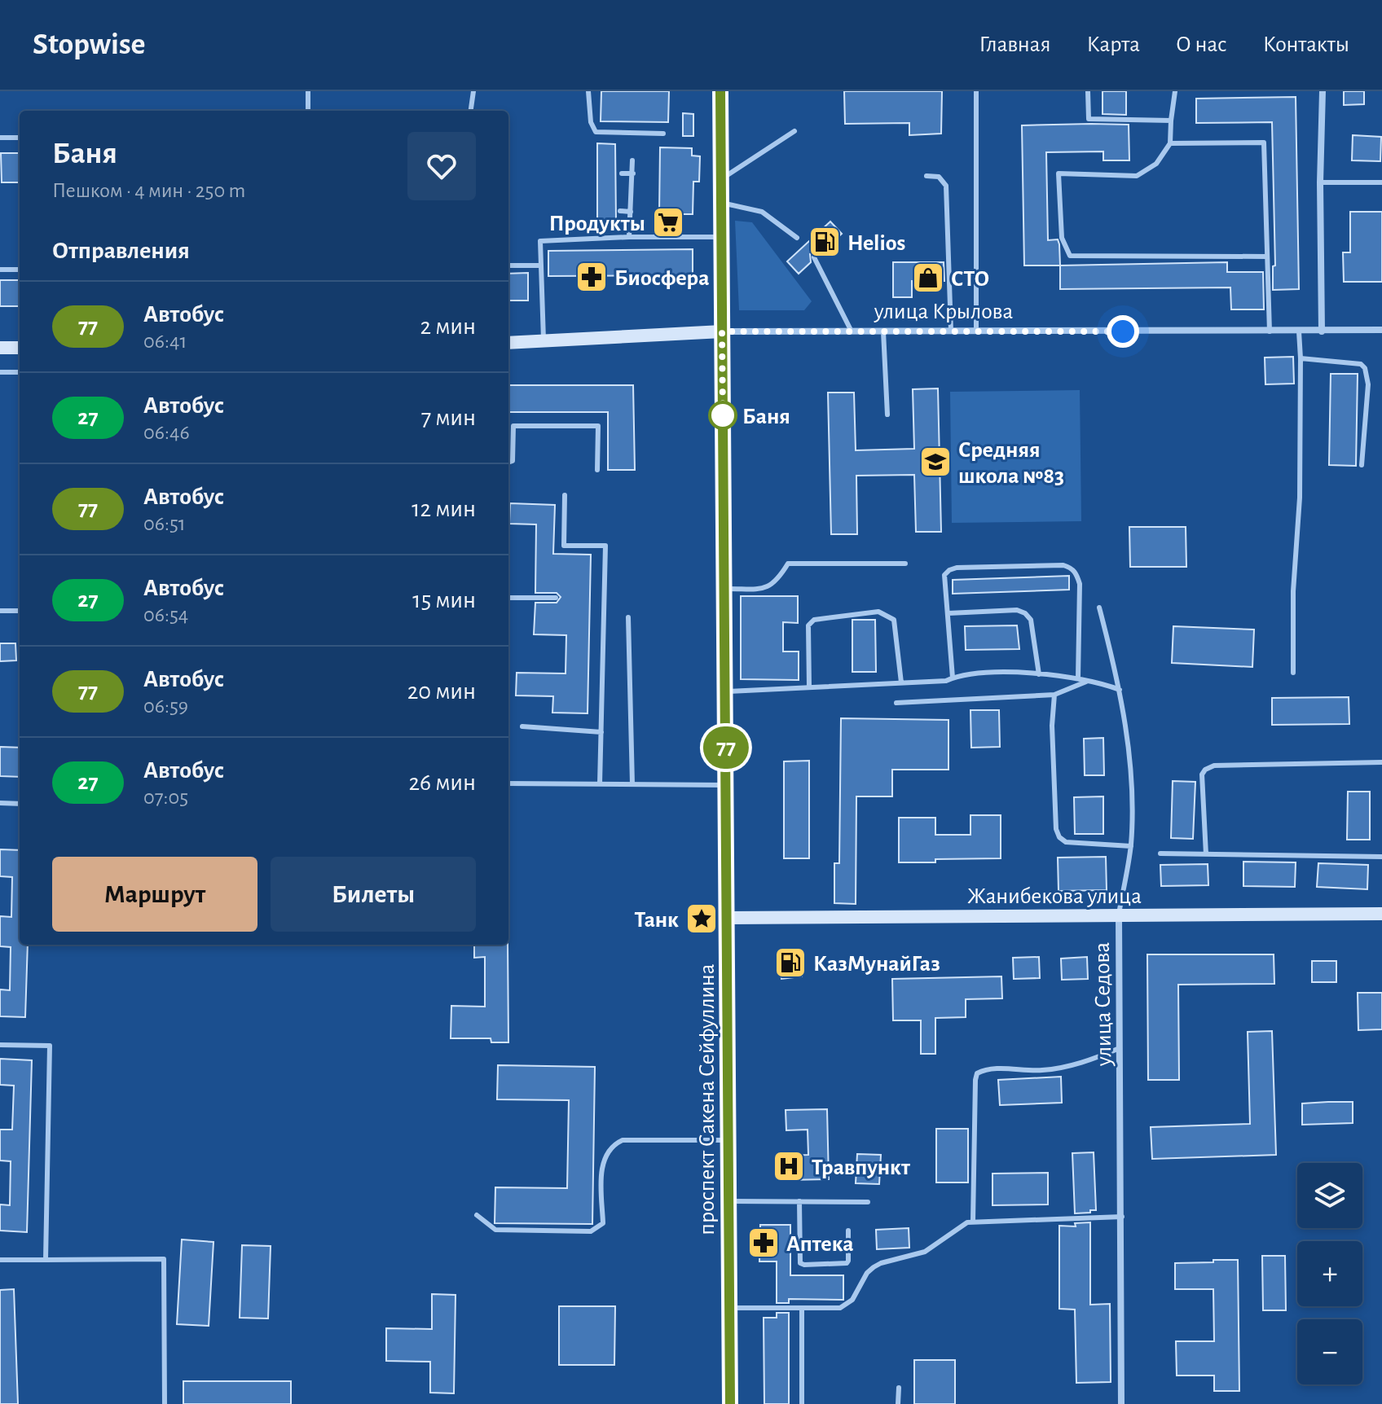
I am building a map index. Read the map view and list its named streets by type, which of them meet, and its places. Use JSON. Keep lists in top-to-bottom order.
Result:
{
  "streets": {
    "main road": ["проспект Сакена Сейфуллина"],
    "street": ["улица Крылова", "Жанибекова улица", "улица Седова"]
  },
  "crossings": [
    ["улица Крылова", "проспект Сакена Сейфуллина"],
    ["Жанибекова улица", "улица Седова"],
    ["Жанибекова улица", "проспект Сакена Сейфуллина"]
  ],
  "places": {
    "supermarket": ["Продукты"],
    "fuel station": ["Helios", "КазМунайГаз"],
    "pharmacy": ["Биосфера", "Аптека"],
    "shop": ["СТО"],
    "other": ["Баня"],
    "school or university": ["Средняя школа №83"],
    "place": ["Танк"],
    "hospital": ["Травпункт"]
  },
  "lines": ["bus line 77"],
  "page": {
    "header": "Stopwise",
    "nav": [
      "Главная",
      "Карта",
      "О нас",
      "Контакты"
    ],
    "on_map": "77",
    "heading": [
      ["Баня", "Пешком · 4 мин · 250 m"],
      "Отправления"
    ],
    "list": [
      {
        "mark": "77",
        "name": "Автобус",
        "note": "06:41",
        "value": "2 мин"
      },
      {
        "mark": "27",
        "name": "Автобус",
        "note": "06:46",
        "value": "7 мин"
      },
      {
        "mark": "77",
        "name": "Автобус",
        "note": "06:51",
        "value": "12 мин"
      },
      {
        "mark": "27",
        "name": "Автобус",
        "note": "06:54",
        "value": "15 мин"
      },
      {
        "mark": "77",
        "name": "Автобус",
        "note": "06:59",
        "value": "20 мин"
      },
      {
        "mark": "27",
        "name": "Автобус",
        "note": "07:05",
        "value": "26 мин"
      }
    ],
    "buttons": ["Маршрут", "Билеты"],
    "map_buttons": ["+", "−"]
  }
}
